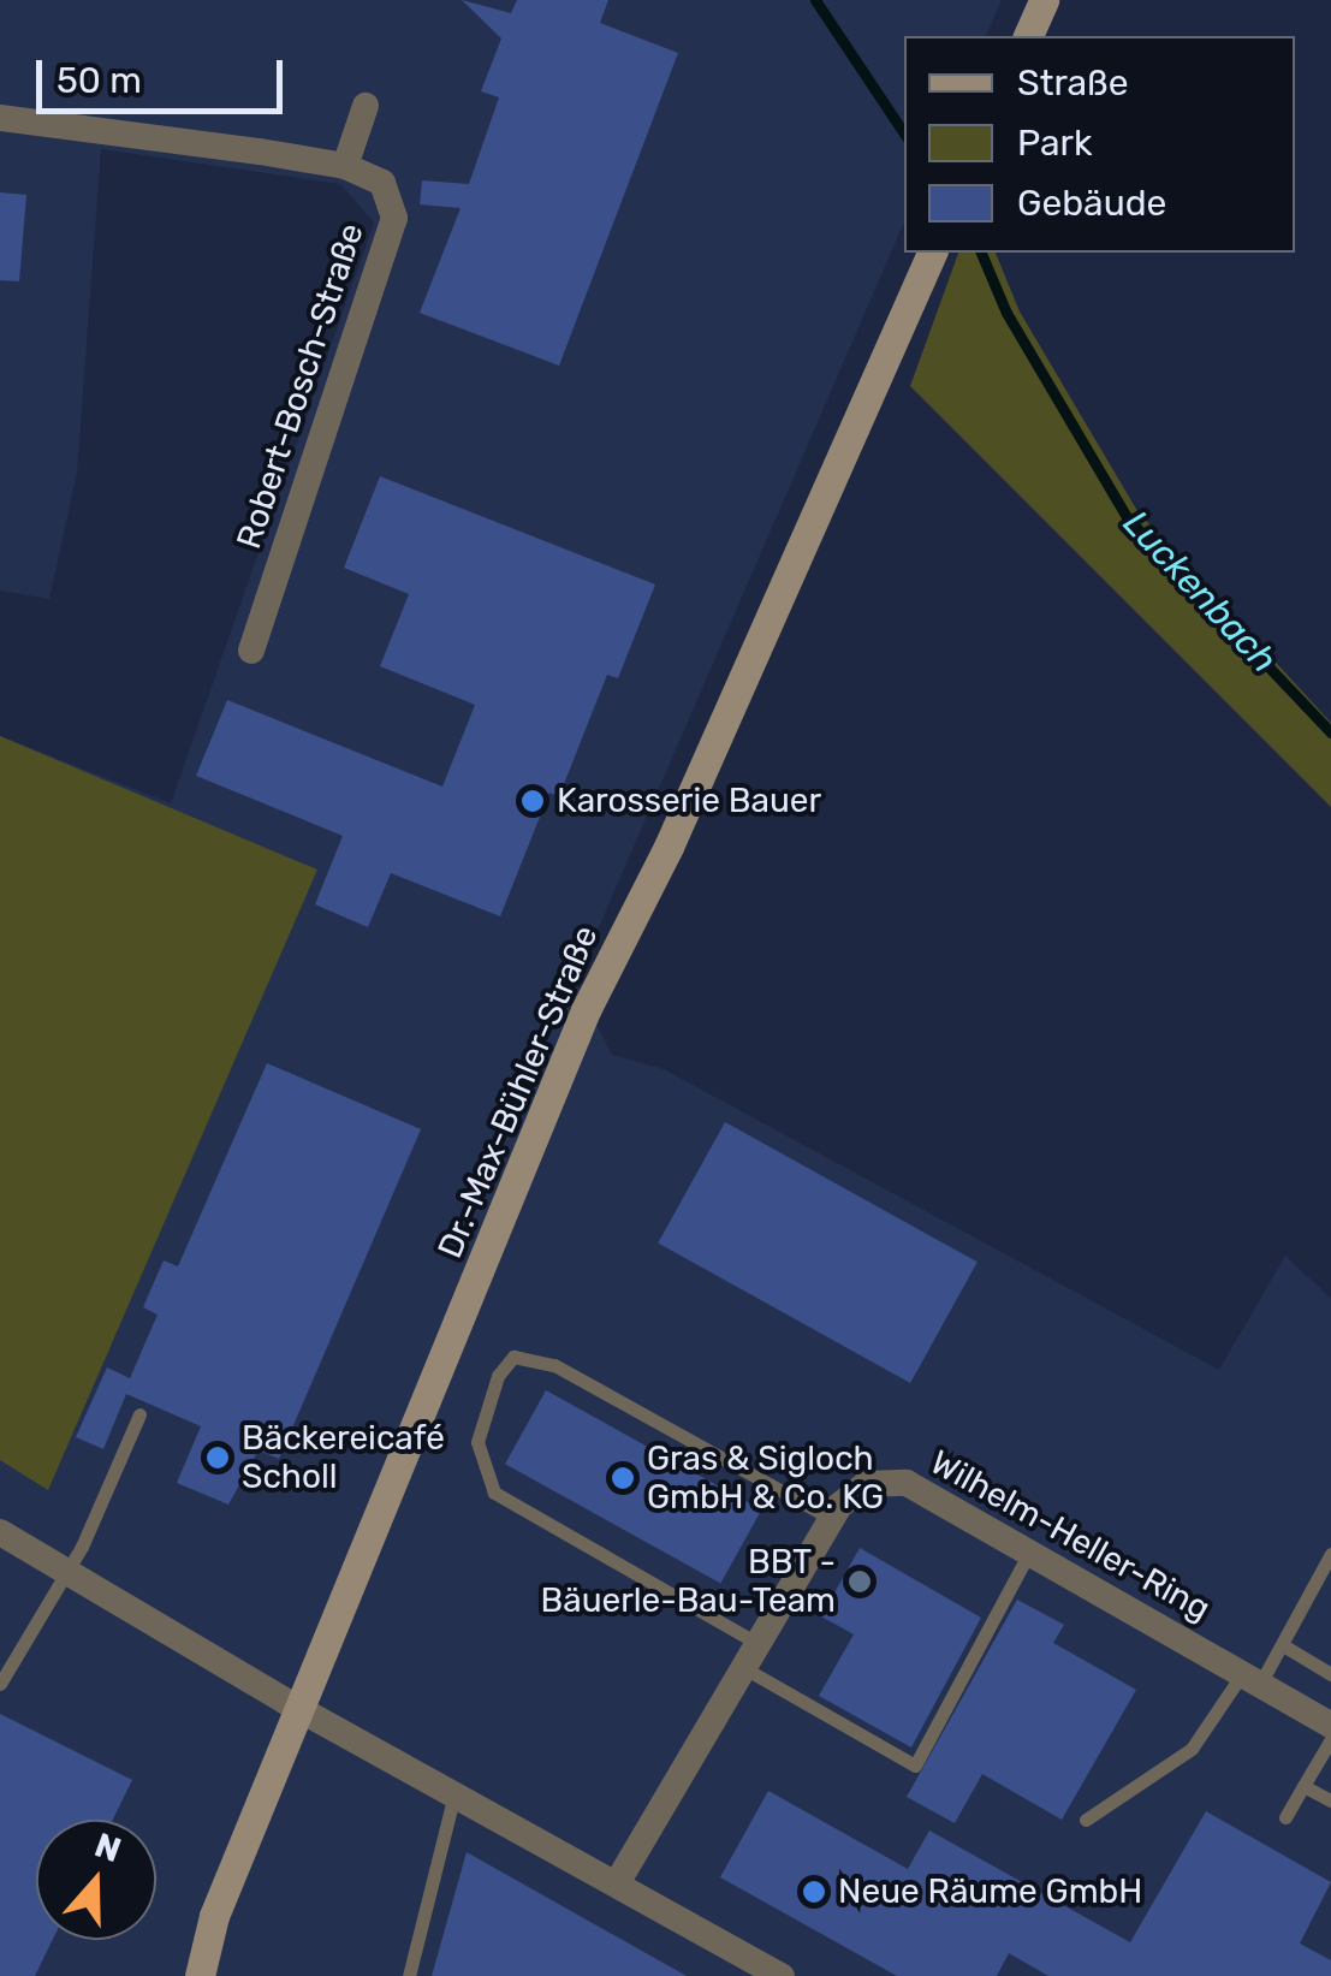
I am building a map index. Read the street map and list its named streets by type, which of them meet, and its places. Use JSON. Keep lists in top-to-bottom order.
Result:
{
  "streets": {
    "street": ["Robert-Bosch-Straße", "Dr.-Max-Bühler-Straße", "Wilhelm-Heller-Ring"]
  },
  "water": ["Luckenbach"],
  "places": [
    "Karosserie Bauer",
    "Bäckereicafé Scholl",
    "Gras & Sigloch GmbH & Co. KG",
    "BBT - Bäuerle-Bau-Team",
    "Neue Räume GmbH"
  ],
  "legend": ["Straße", "Park", "Gebäude"],
  "scale_bar": "50 m",
  "north": "top"
}
